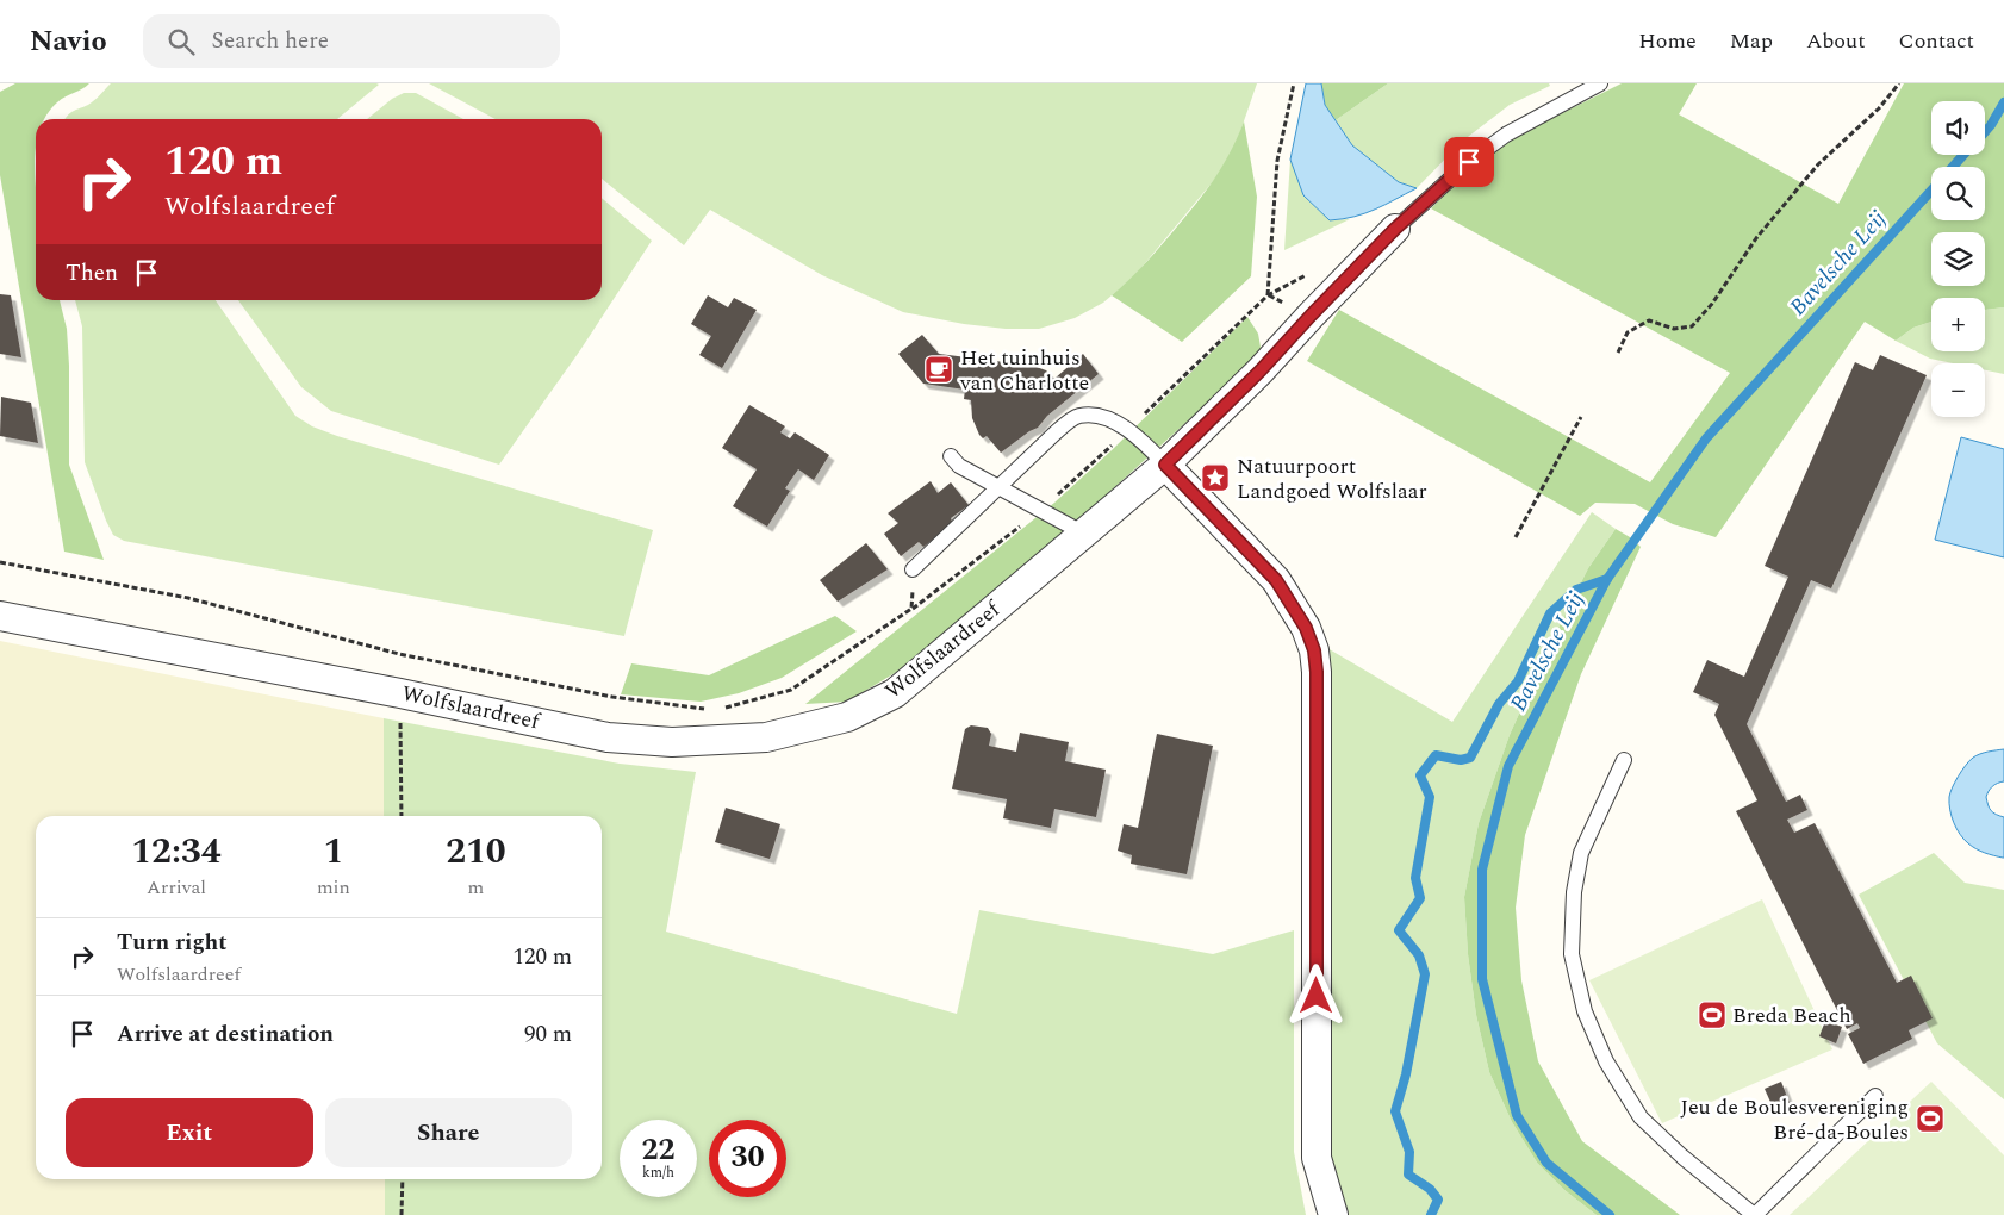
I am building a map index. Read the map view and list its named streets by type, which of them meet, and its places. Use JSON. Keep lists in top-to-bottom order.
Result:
{
  "streets": {
    "street": ["Wolfslaardreef"]
  },
  "water": ["Bavelsche Leij"],
  "places": {
    "cafe": ["Het tuinhuis van Charlotte"],
    "place": ["Natuurpoort Landgoed Wolfslaar"],
    "sports": ["Breda Beach", "Jeu de Boulesvereniging Bré-da-Boules"]
  },
  "page": {
    "header": "Navio",
    "search": "Search here",
    "nav": [
      "Home",
      "Map",
      "About",
      "Contact"
    ],
    "map_buttons": ["+", "−"],
    "turn": ["120 m", "Wolfslaardreef"],
    "then": "Then",
    "eta": [
      "12:34",
      "Arrival",
      "1",
      "min",
      "210",
      "m"
    ],
    "list": [
      {
        "name": "Turn right",
        "note": "Wolfslaardreef",
        "value": "120 m"
      },
      {
        "name": "Arrive at destination",
        "value": "90 m"
      }
    ],
    "buttons": ["Exit", "Share"],
    "speed": "22 km/h",
    "limit": "30"
  }
}
